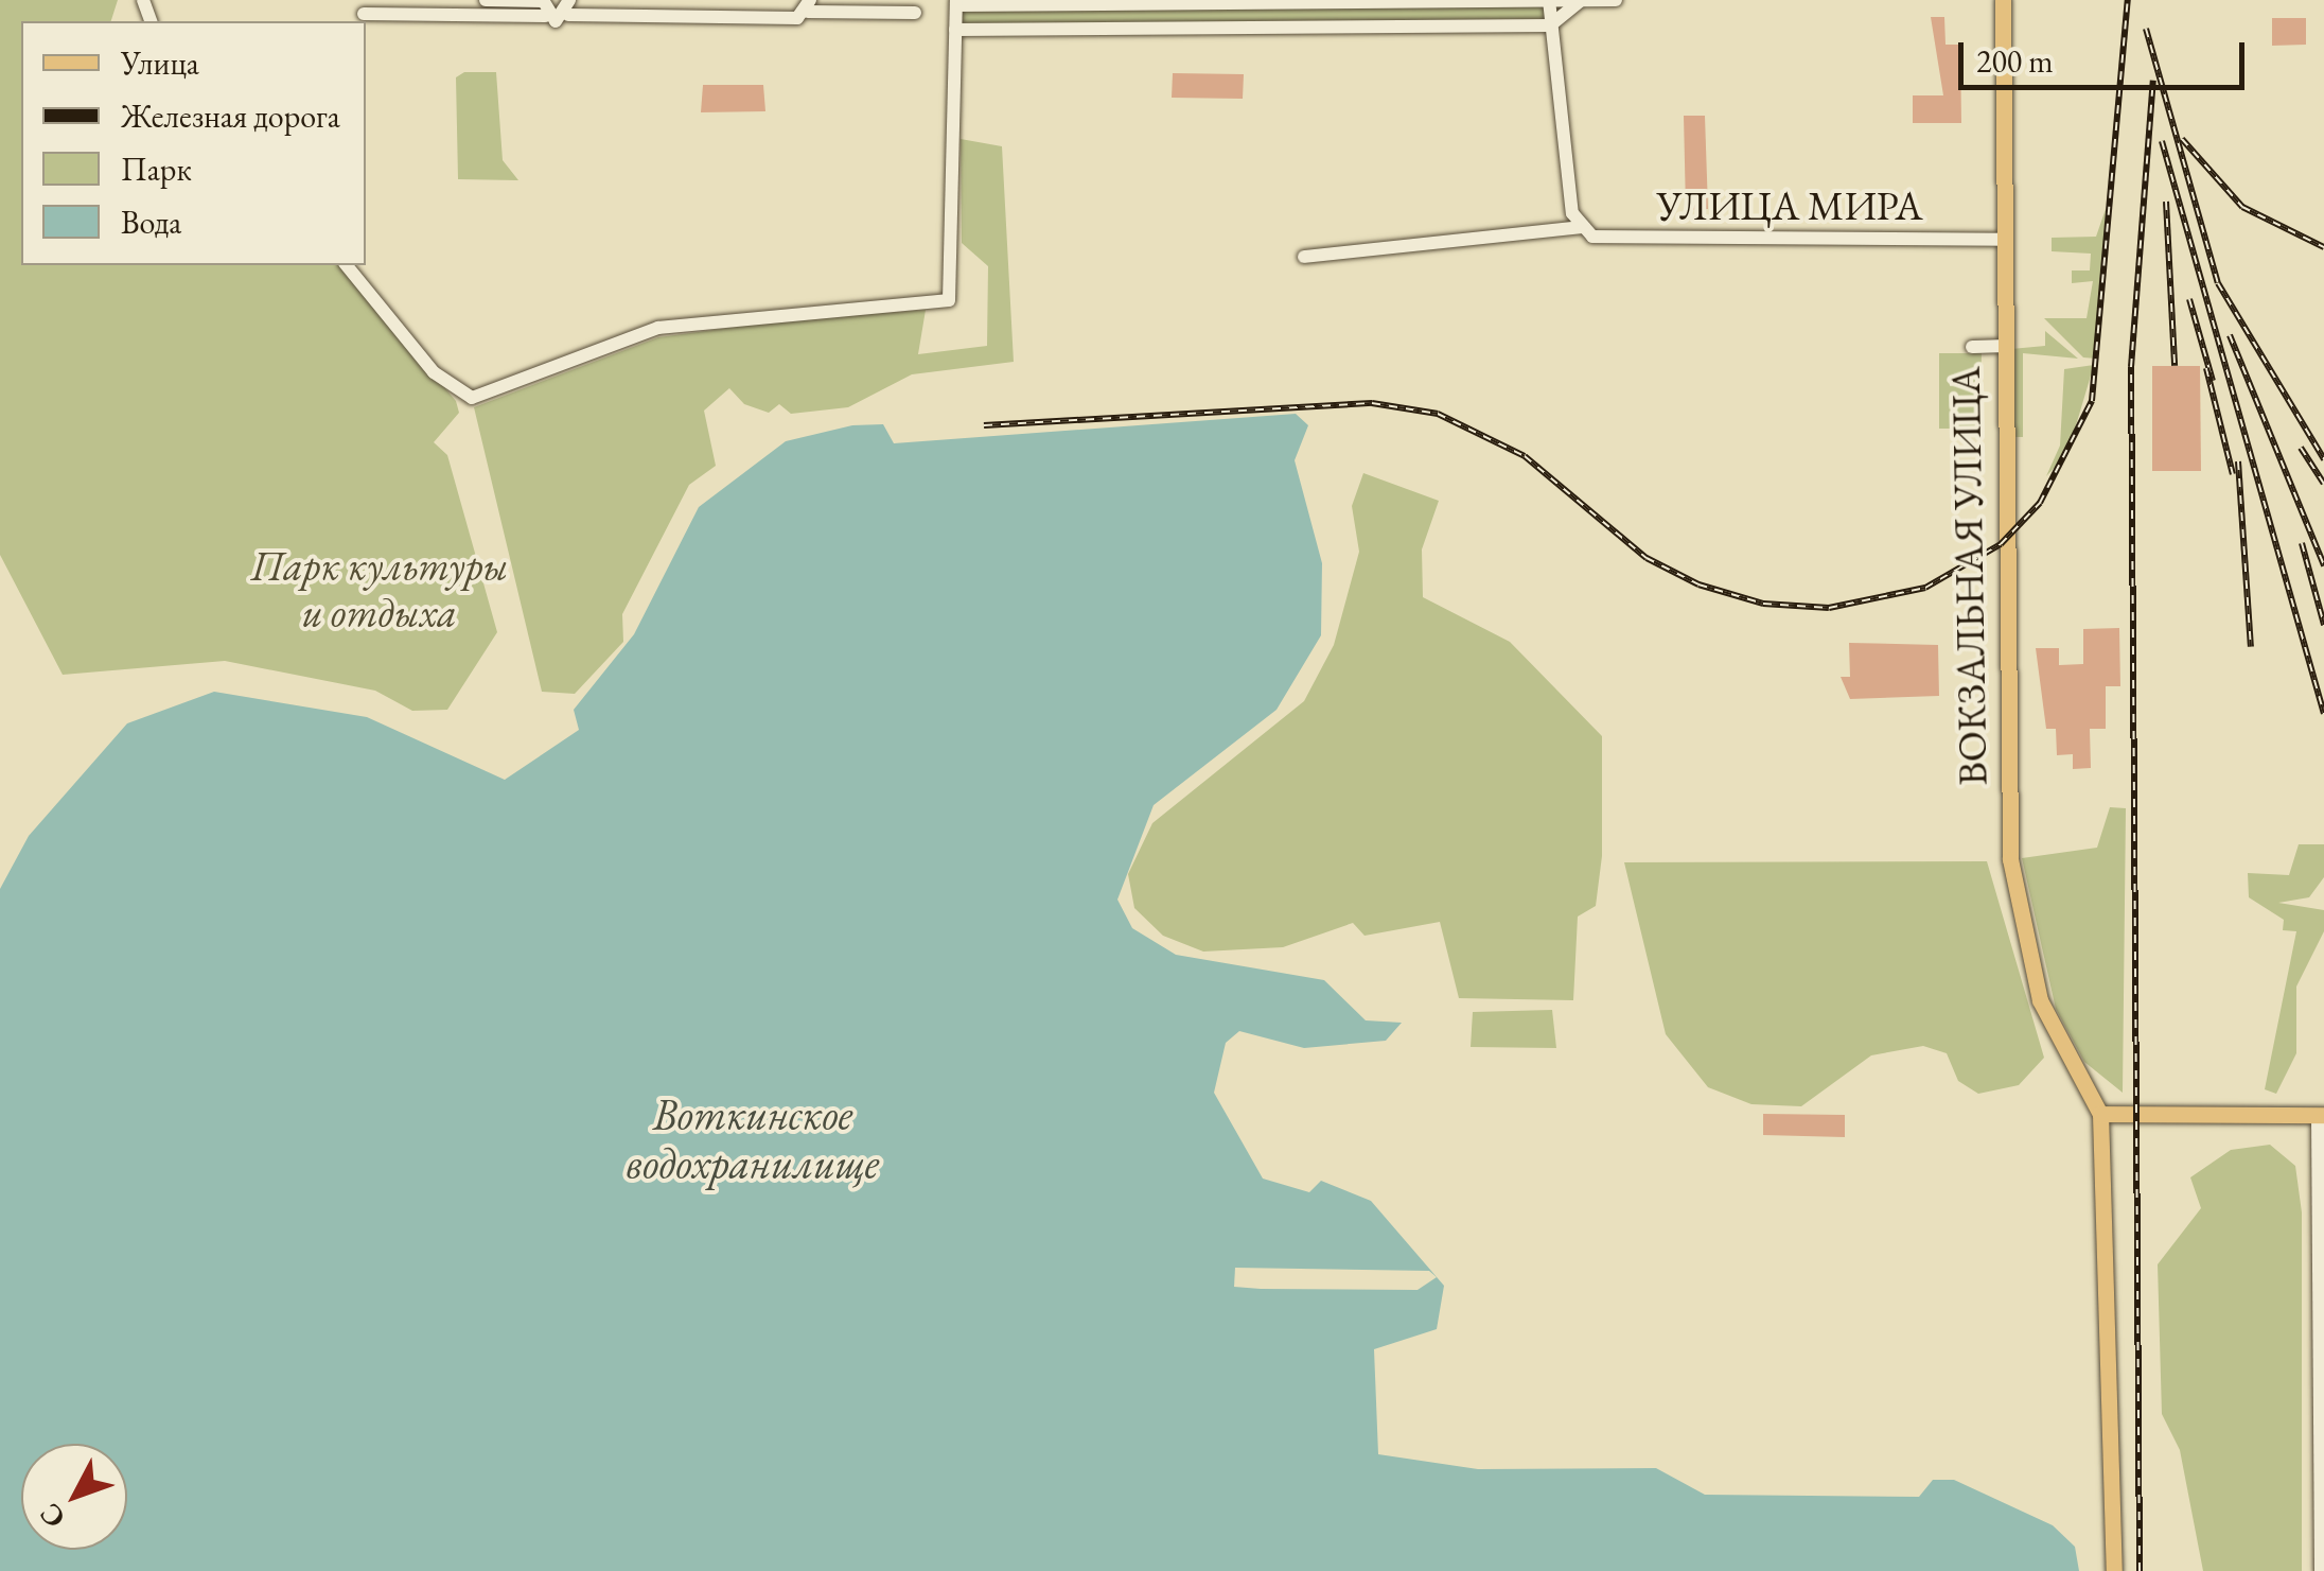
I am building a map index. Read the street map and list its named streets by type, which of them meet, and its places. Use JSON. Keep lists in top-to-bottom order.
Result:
{
  "streets": {
    "main road": ["ВОКЗАЛЬНАЯ УЛИЦА"],
    "street": ["УЛИЦА МИРА"]
  },
  "crossings": [
    ["УЛИЦА МИРА", "ВОКЗАЛЬНАЯ УЛИЦА"]
  ],
  "water": ["Воткинское водохранилище"],
  "parks": ["Парк культуры и отдыха"],
  "legend": [
    "Улица",
    "Железная дорога",
    "Парк",
    "Вода"
  ],
  "scale_bar": "200 m",
  "north": "bottom left"
}
